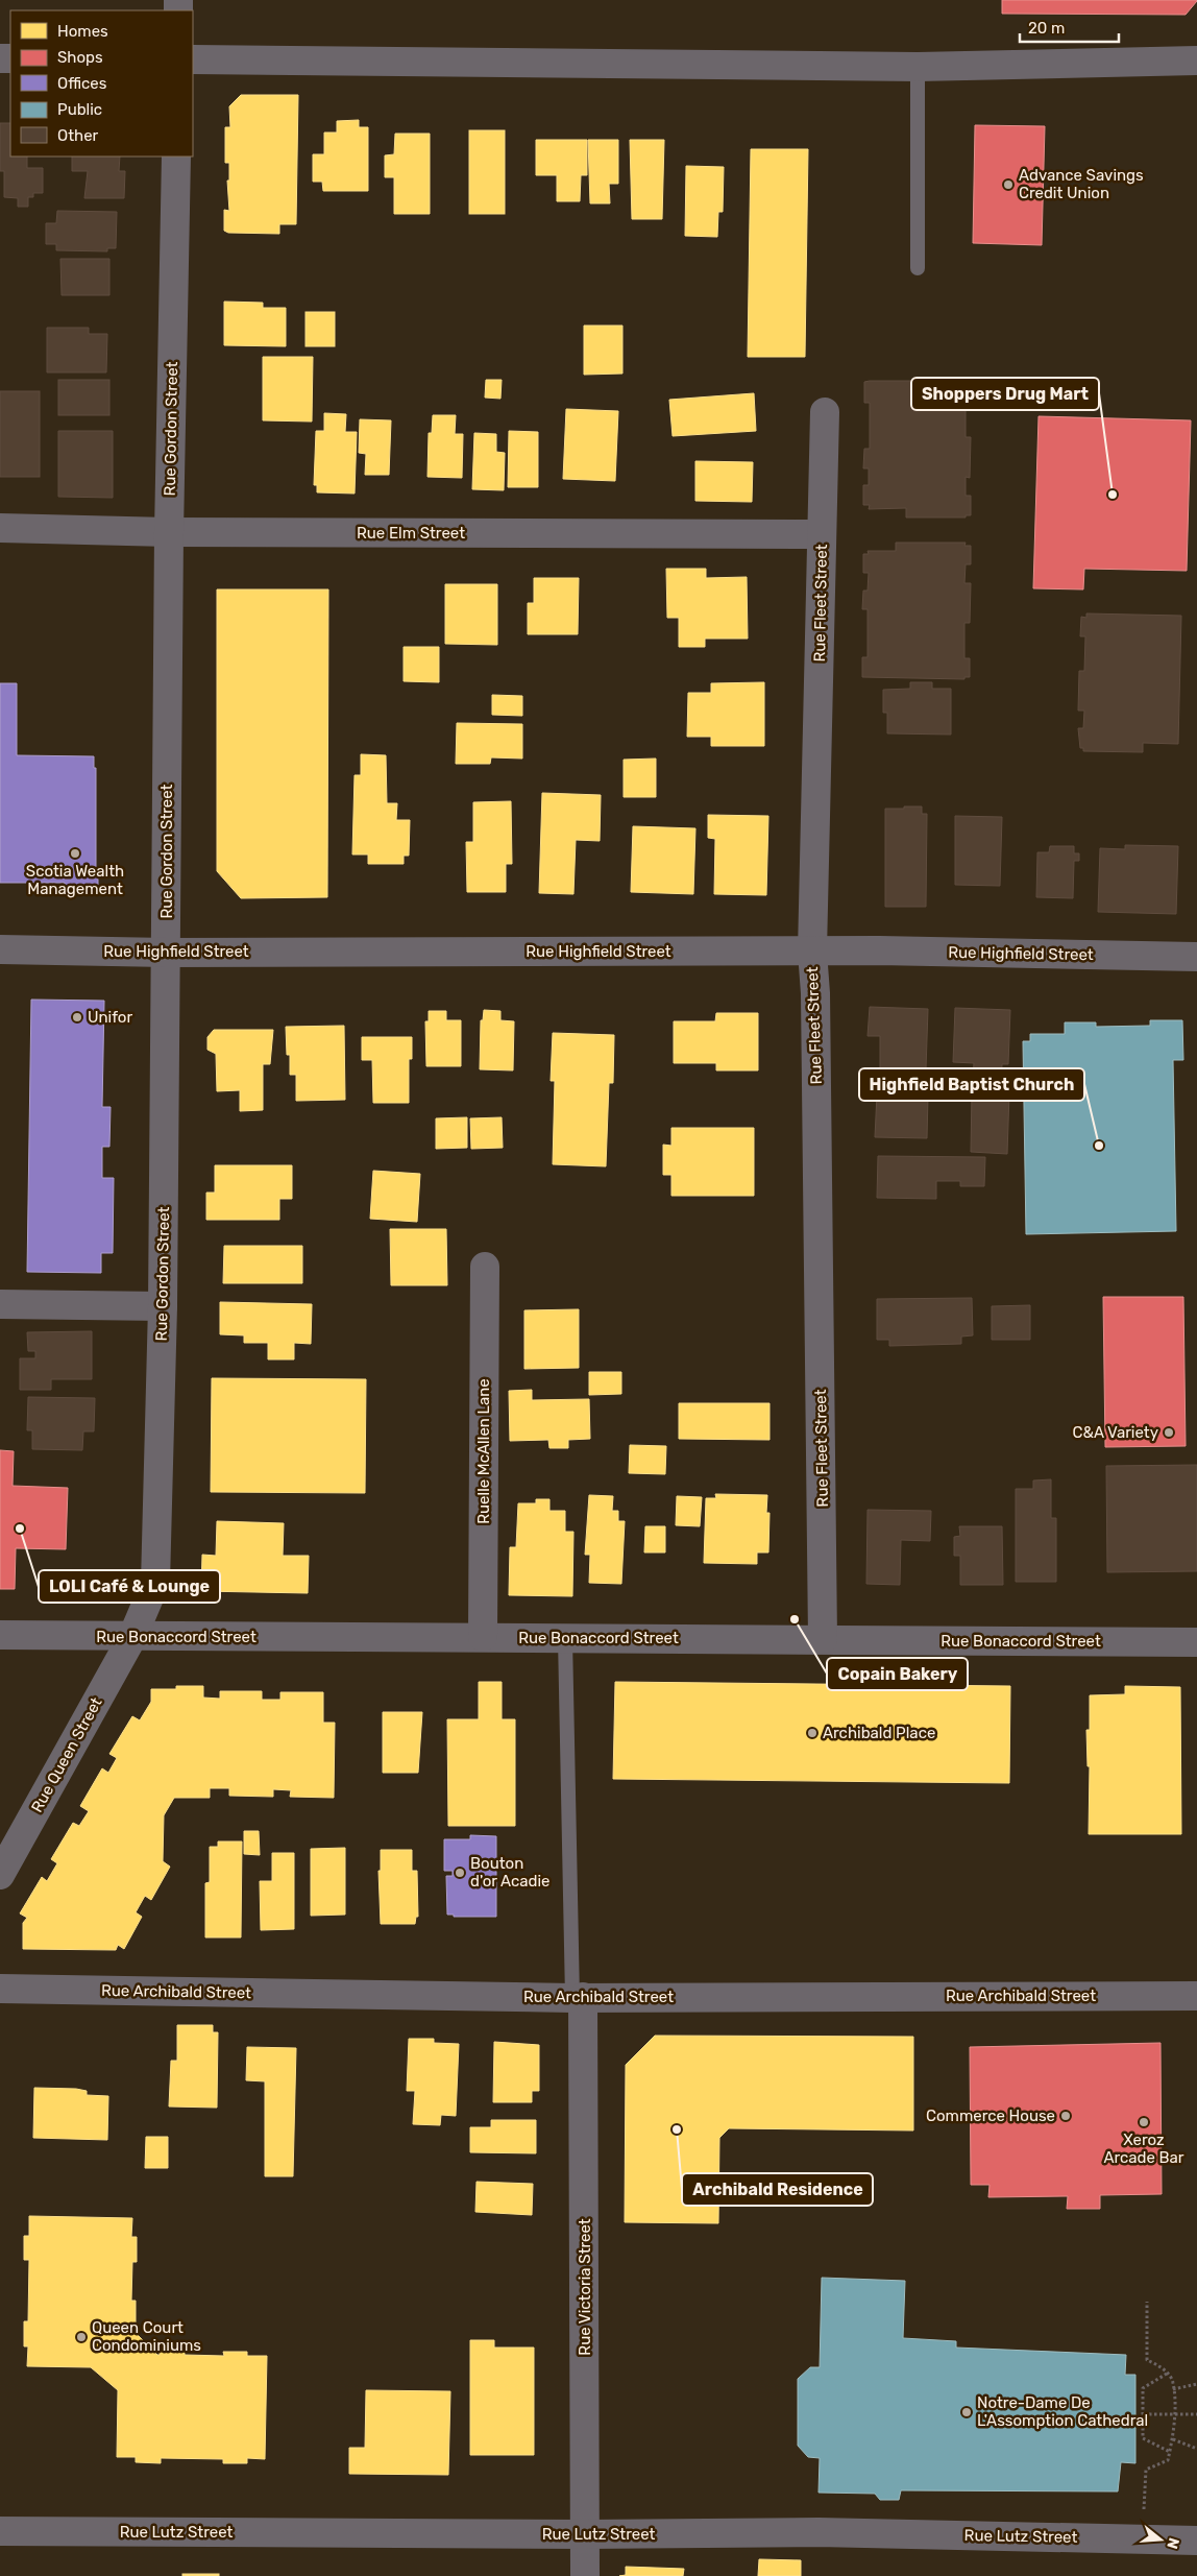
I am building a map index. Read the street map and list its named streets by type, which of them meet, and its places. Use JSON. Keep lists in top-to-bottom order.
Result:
{
  "streets": {
    "street": [
      "Rue Gordon Street",
      "Rue Elm Street",
      "Rue Fleet Street",
      "Rue Highfield Street",
      "Ruelle McAllen Lane",
      "Rue Bonaccord Street",
      "Rue Queen Street",
      "Rue Archibald Street",
      "Rue Victoria Street",
      "Rue Lutz Street"
    ]
  },
  "crossings": [
    ["Rue Gordon Street", "Rue Elm Street"],
    ["Rue Gordon Street", "Rue Highfield Street"],
    ["Rue Gordon Street", "Rue Bonaccord Street"],
    ["Rue Gordon Street", "Rue Queen Street"],
    ["Rue Elm Street", "Rue Fleet Street"],
    ["Rue Fleet Street", "Rue Highfield Street"],
    ["Rue Fleet Street", "Rue Bonaccord Street"],
    ["Ruelle McAllen Lane", "Rue Bonaccord Street"],
    ["Rue Bonaccord Street", "Rue Queen Street"],
    ["Rue Archibald Street", "Rue Victoria Street"],
    ["Rue Victoria Street", "Rue Lutz Street"]
  ],
  "places": [
    "Advance Savings Credit Union",
    "Shoppers Drug Mart",
    "Scotia Wealth Management",
    "Unifor",
    "Highfield Baptist Church",
    "C&A Variety",
    "LOLI Café & Lounge",
    "Copain Bakery",
    "Archibald Place",
    "Bouton d'or Acadie",
    "Commerce House",
    "Xeroz Arcade Bar",
    "Archibald Residence",
    "Queen Court Condominiums",
    "Notre-Dame De L'Assomption Cathedral"
  ],
  "legend": [
    "Homes",
    "Shops",
    "Offices",
    "Public",
    "Other"
  ],
  "scale_bar": "20 m",
  "north": "right"
}
